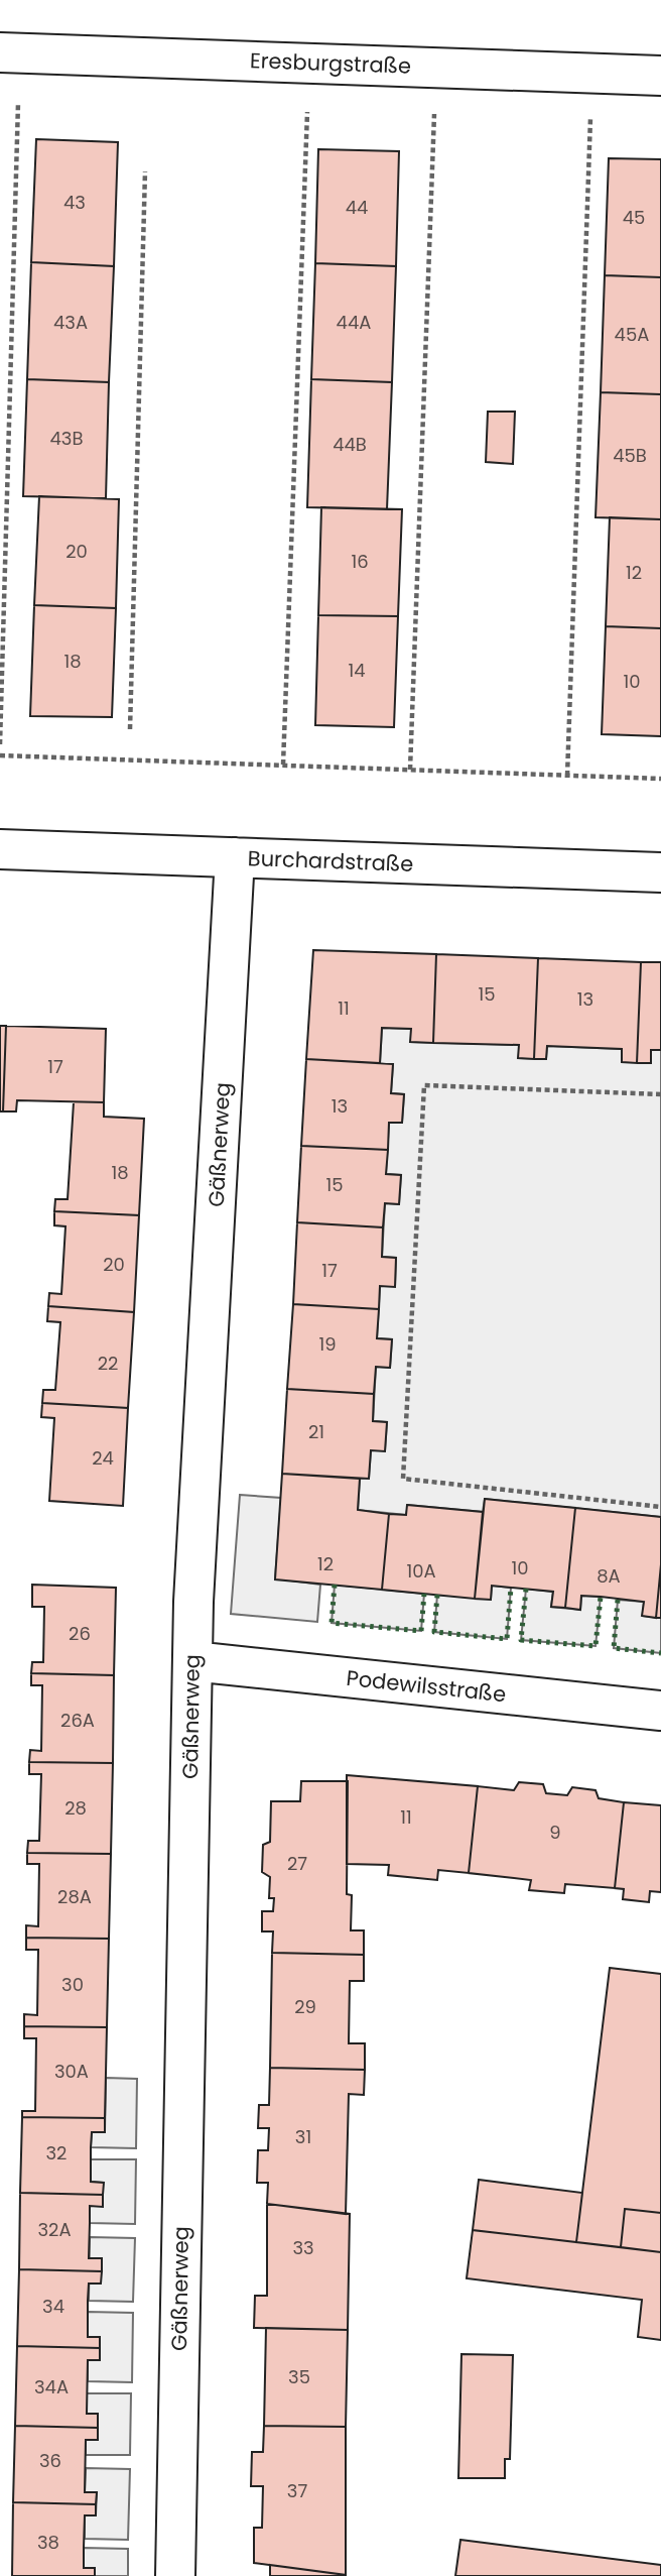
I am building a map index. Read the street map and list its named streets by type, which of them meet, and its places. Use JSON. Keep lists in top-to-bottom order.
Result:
{
  "streets": {
    "street": [
      "Eresburgstraße",
      "Burchardstraße",
      "Gäßnerweg",
      "Podewilsstraße"
    ]
  },
  "crossings": [
    ["Burchardstraße", "Gäßnerweg"],
    ["Gäßnerweg", "Podewilsstraße"]
  ],
  "house_numbers": [
    "43",
    "44",
    "45",
    "43A",
    "44A",
    "45A",
    "43B",
    "44B",
    "45B",
    "20",
    "16",
    "12",
    "18",
    "14",
    "10",
    "15",
    "13",
    "11",
    "17",
    "13",
    "18",
    "15",
    "20",
    "17",
    "19",
    "22",
    "21",
    "24",
    "12",
    "10",
    "10A",
    "8A",
    "26",
    "26A",
    "28",
    "11",
    "9",
    "27",
    "28A",
    "30",
    "29",
    "30A",
    "31",
    "32",
    "32A",
    "33",
    "34",
    "35",
    "34A",
    "36",
    "37",
    "38"
  ]
}
